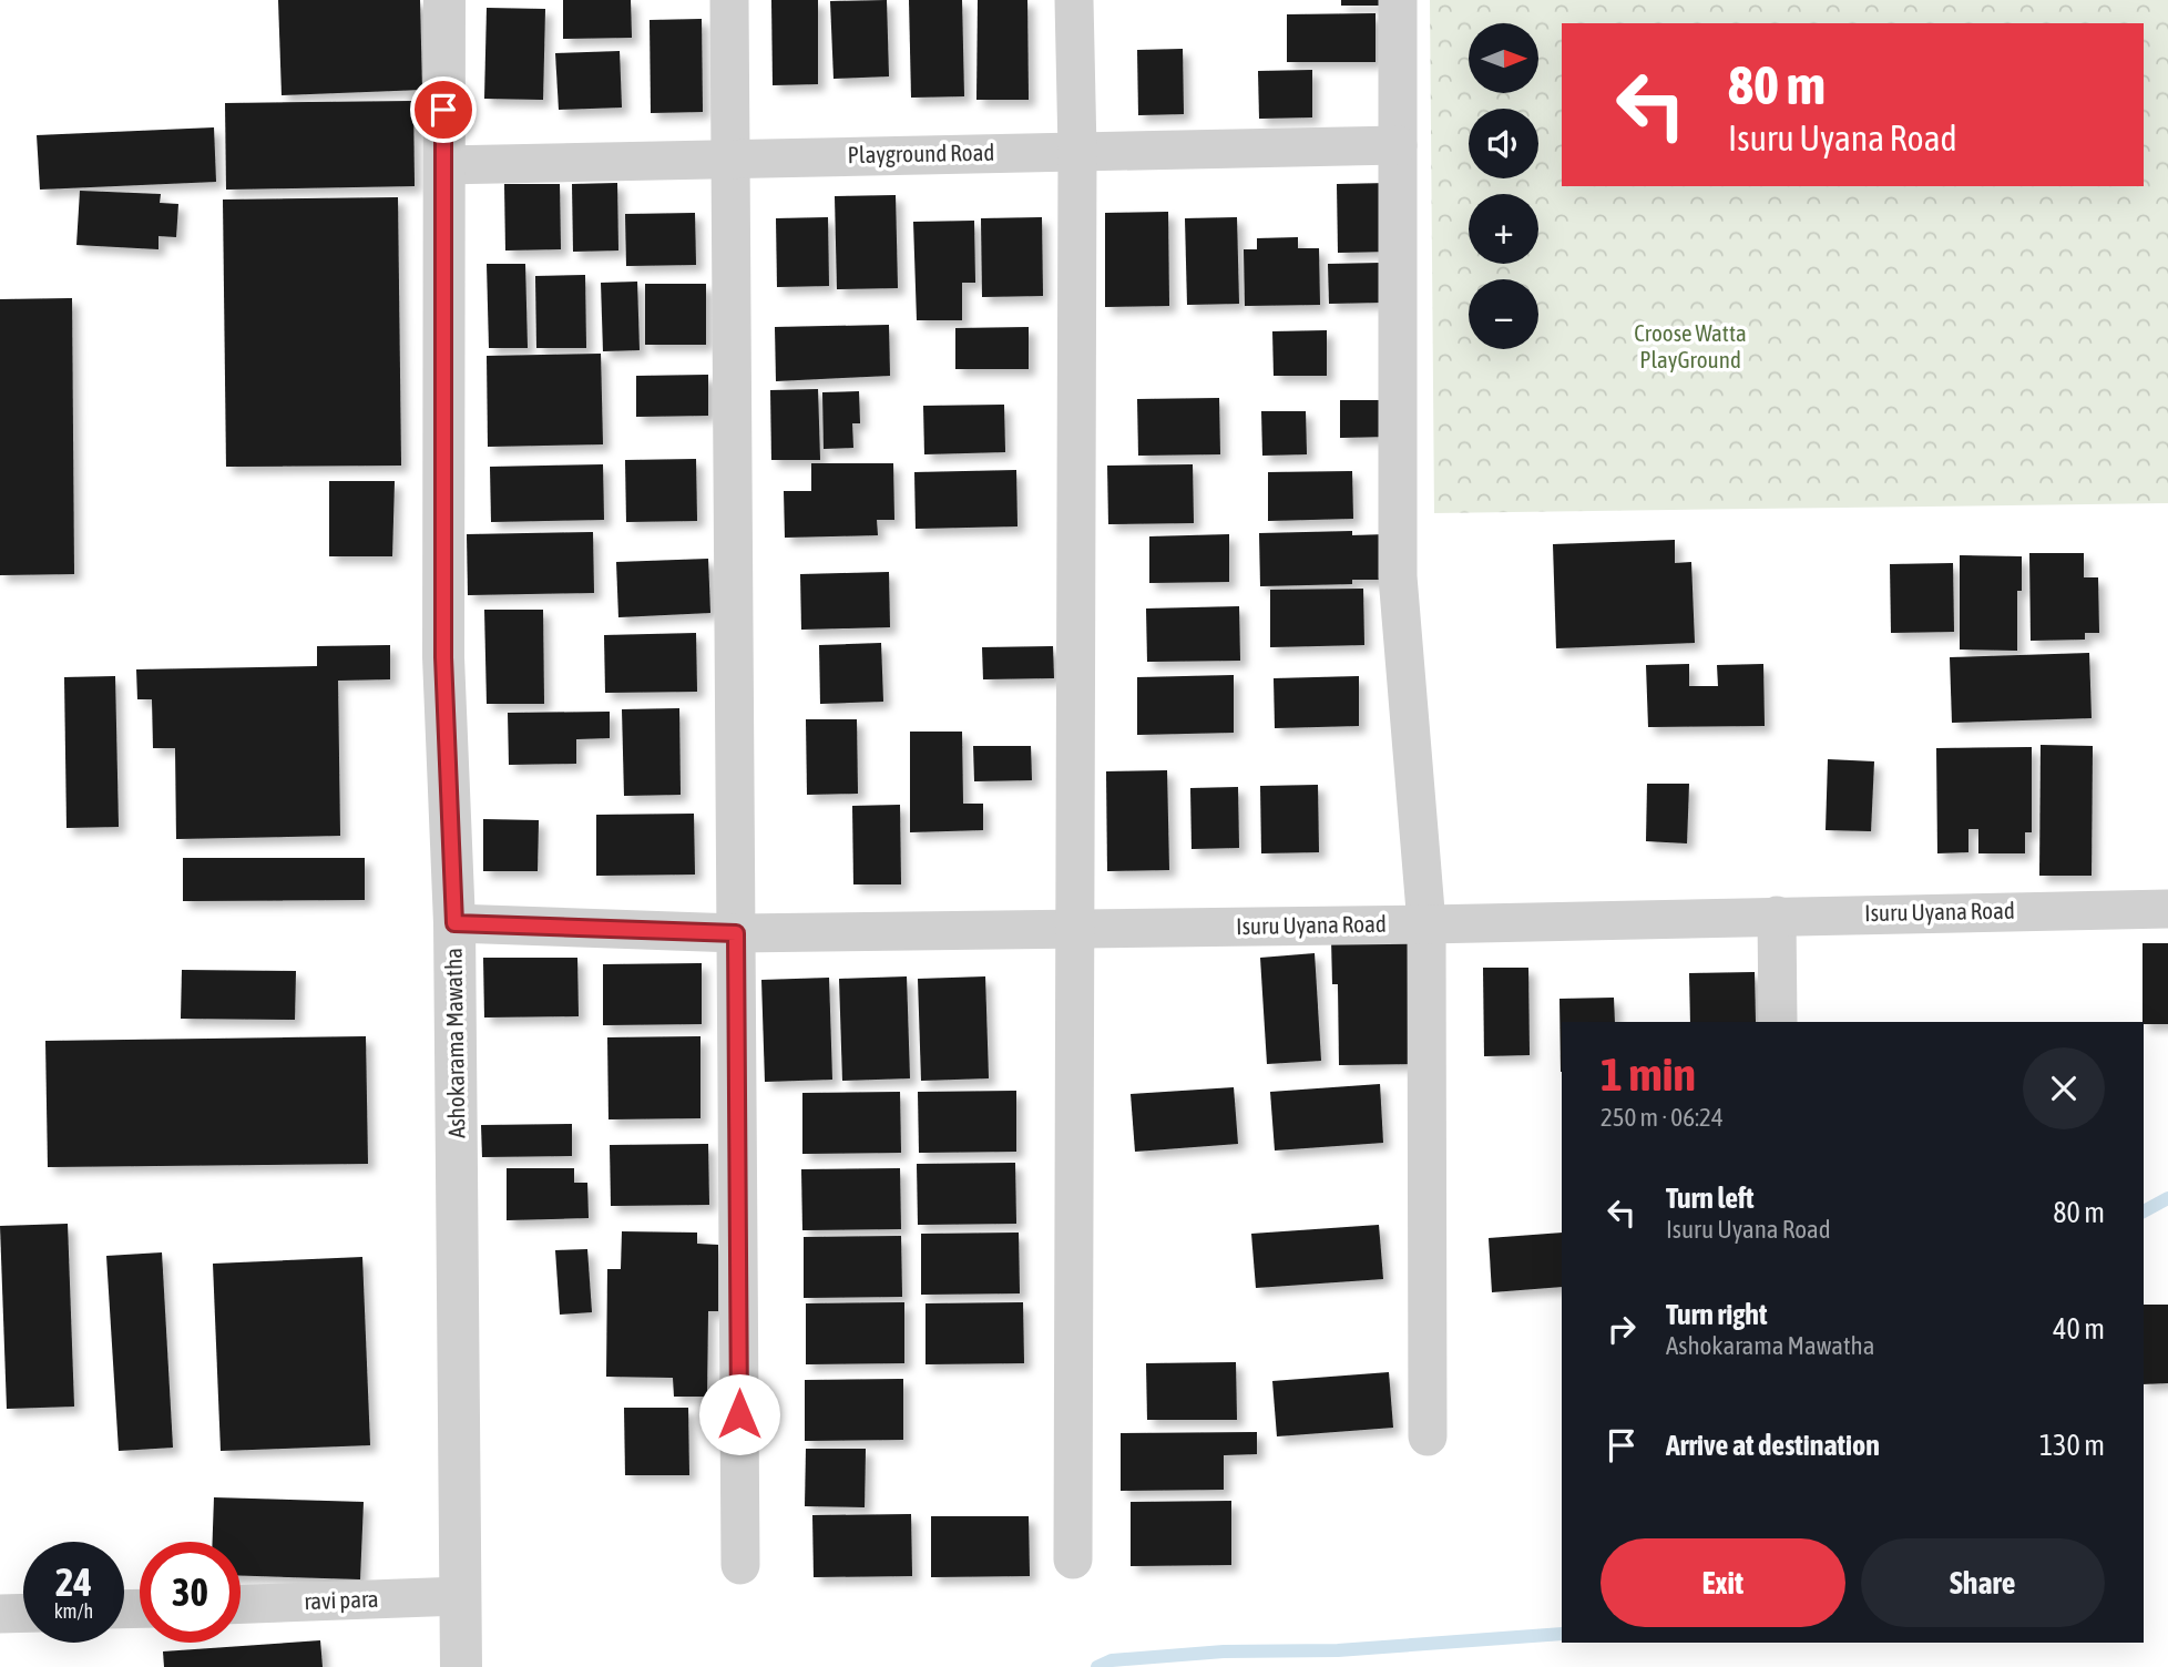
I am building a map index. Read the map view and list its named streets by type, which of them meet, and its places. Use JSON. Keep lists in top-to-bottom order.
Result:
{
  "streets": {
    "street": [
      "Playground Road",
      "Isuru Uyana Road",
      "Ashokarama Mawatha",
      "ravi para"
    ]
  },
  "crossings": [
    ["Playground Road", "Ashokarama Mawatha"],
    ["Isuru Uyana Road", "Ashokarama Mawatha"],
    ["Ashokarama Mawatha", "ravi para"]
  ],
  "parks": ["Croose Watta PlayGround"],
  "north": "right",
  "page": {
    "map_buttons": ["+", "−"],
    "turn": ["80 m", "Isuru Uyana Road"],
    "heading": ["1 min", "250 m · 06:24"],
    "list": [
      {
        "name": "Turn left",
        "note": "Isuru Uyana Road",
        "value": "80 m"
      },
      {
        "name": "Turn right",
        "note": "Ashokarama Mawatha",
        "value": "40 m"
      },
      {
        "name": "Arrive at destination",
        "value": "130 m"
      }
    ],
    "buttons": ["Exit", "Share"],
    "speed": "24 km/h",
    "limit": "30"
  }
}
